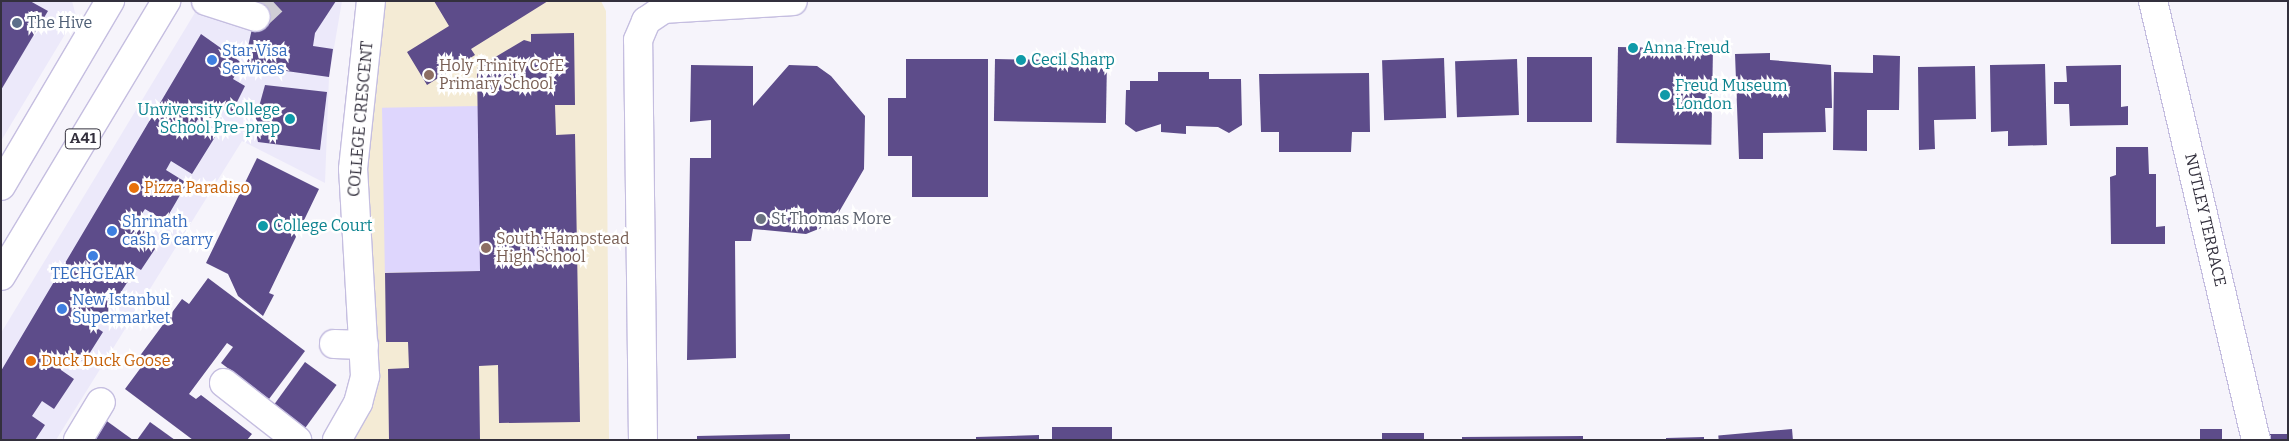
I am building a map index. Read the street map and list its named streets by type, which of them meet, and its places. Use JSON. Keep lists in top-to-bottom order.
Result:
{
  "streets": {
    "main road": ["COLLEGE CRESCENT", "A41", "NUTLEY TERRACE"]
  },
  "places": [
    "The Hive",
    "Anna Freud",
    "Star Visa Services",
    "Cecil Sharp",
    "Holy Trinity CofE Primary School",
    "Freud Museum London",
    "Unviversity College School Pre-prep",
    "Pizza Paradiso",
    "St Thomas More",
    "College Court",
    "Shrinath cash & carry",
    "South Hampstead High School",
    "TECHGEAR",
    "New Istanbul Supermarket",
    "Duck Duck Goose"
  ]
}
